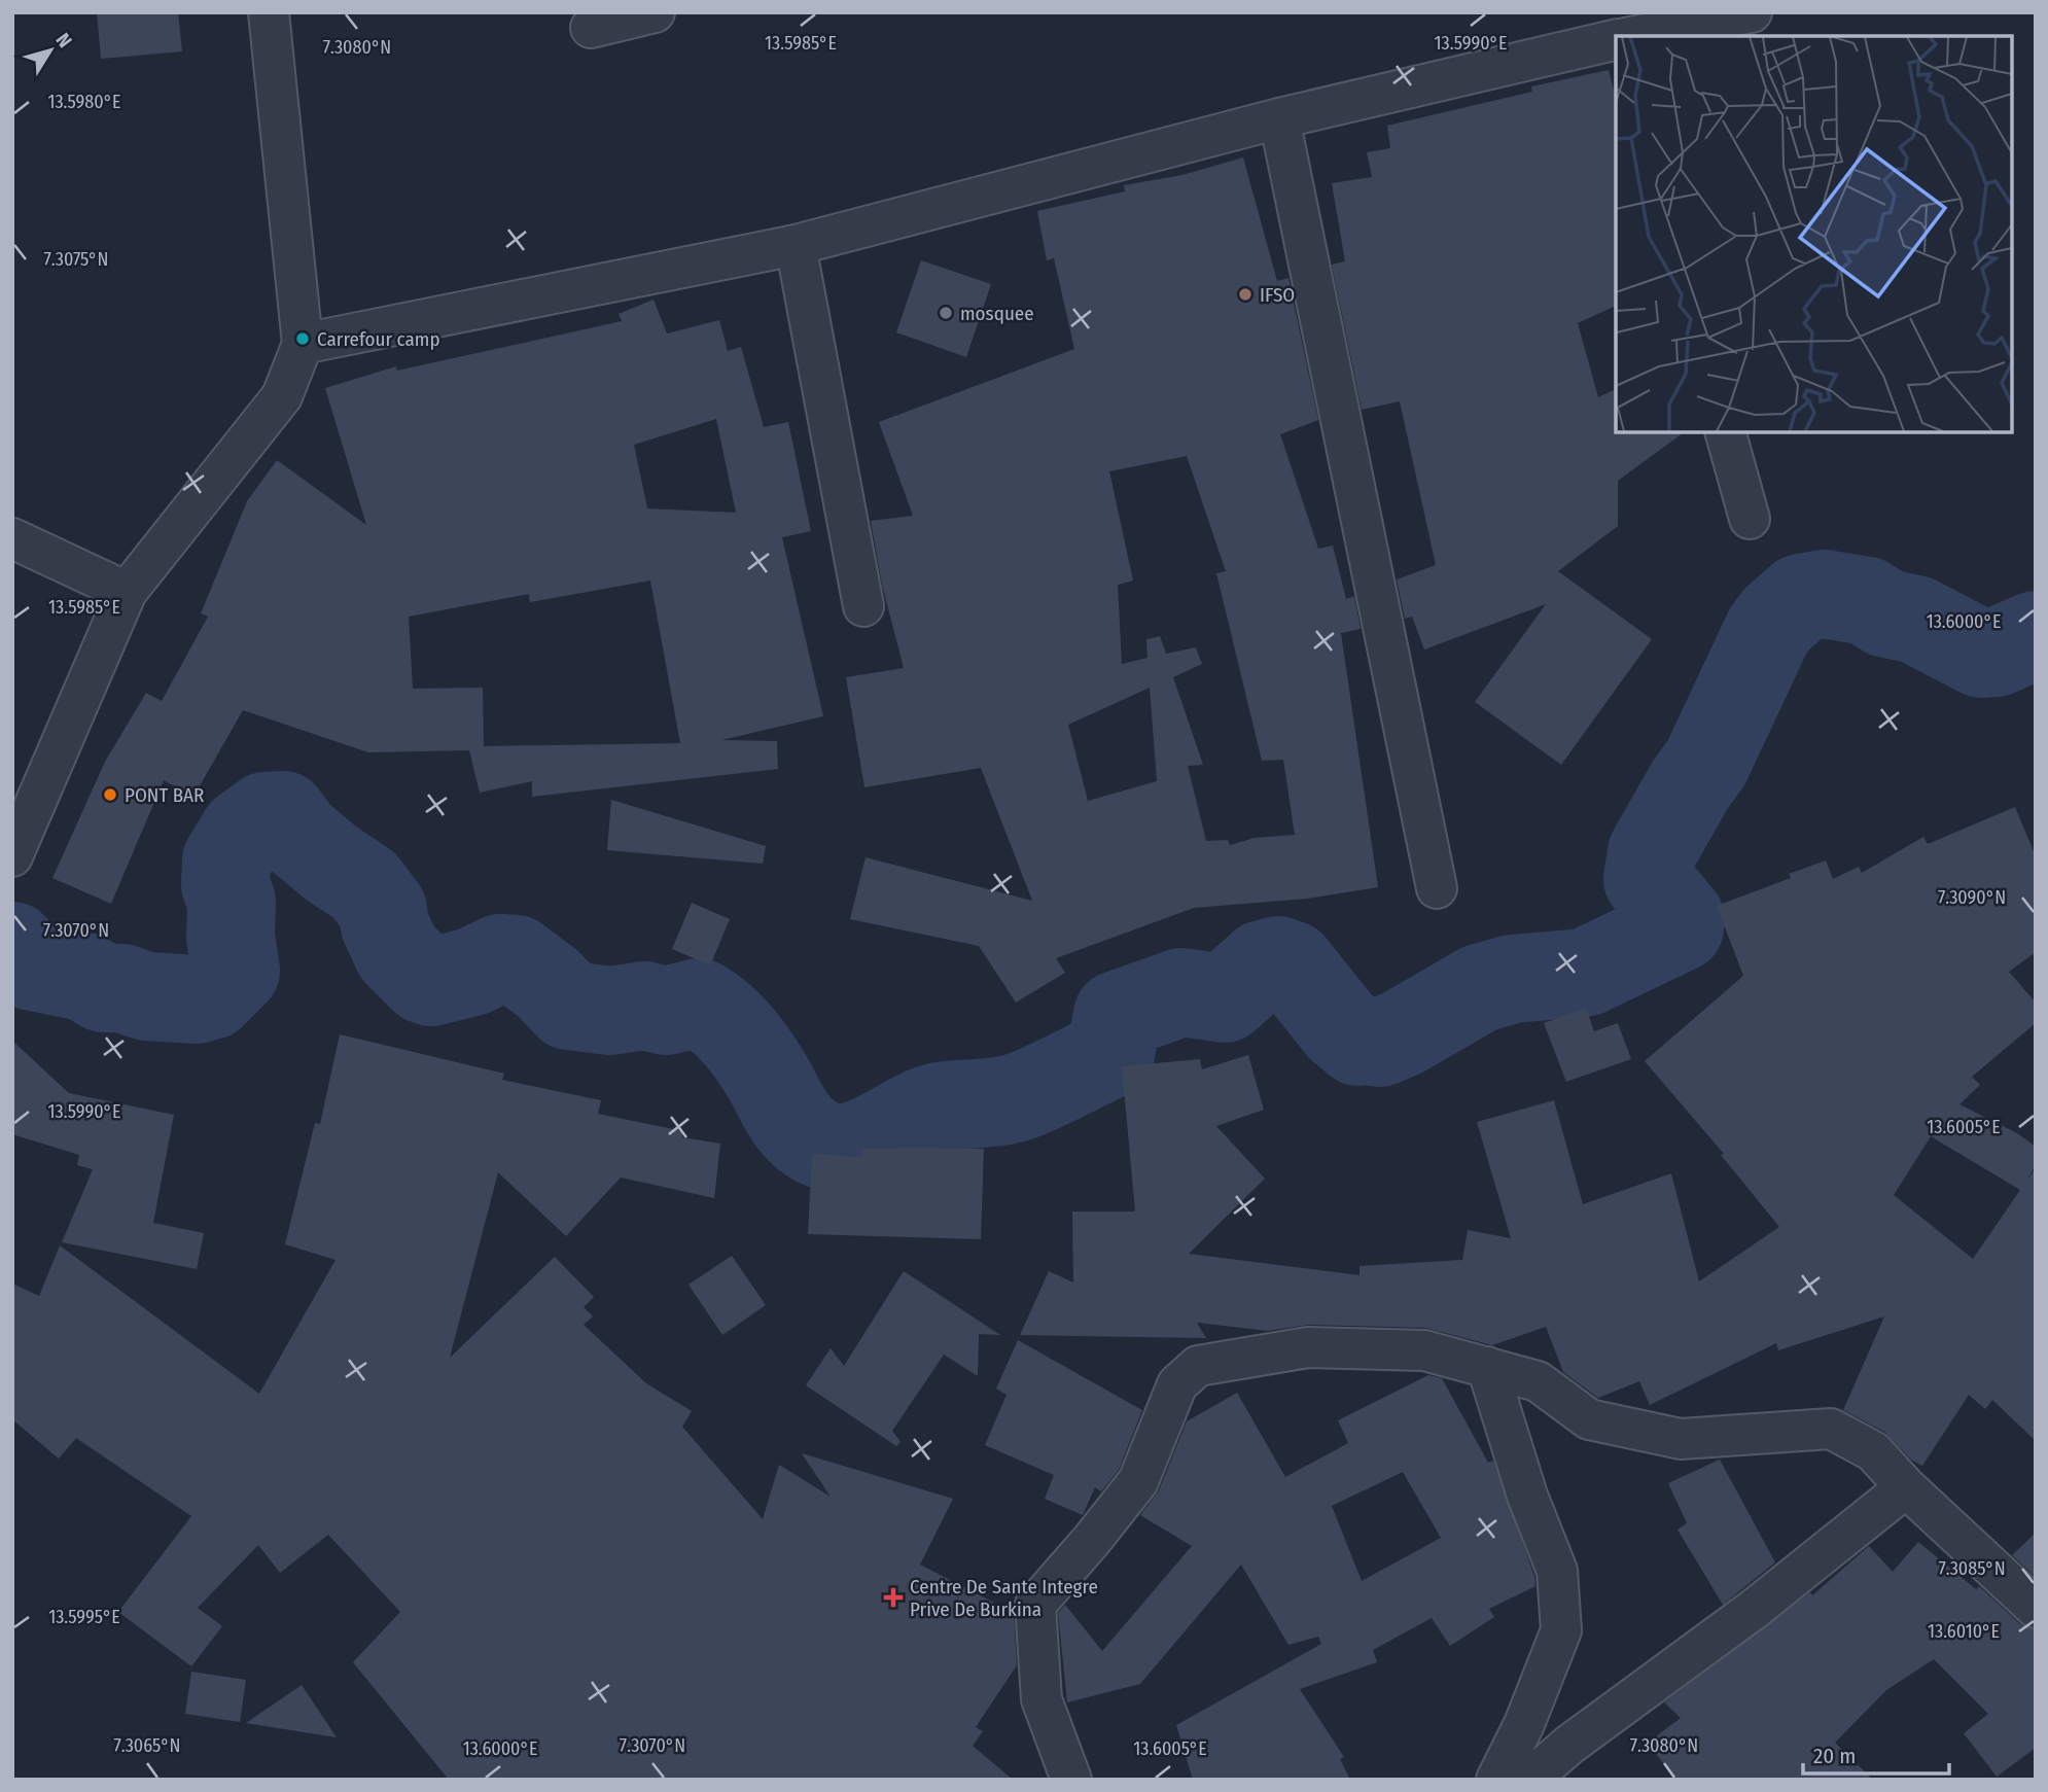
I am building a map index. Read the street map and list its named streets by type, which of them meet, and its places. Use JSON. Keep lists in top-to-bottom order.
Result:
{
  "places": {
    "other": [
      "IFSO",
      "mosquee",
      "Carrefour camp",
      "PONT BAR"
    ],
    "health": ["Centre De Sante Integre Prive De Burkina"]
  },
  "scale_bar": "20 m",
  "north": "top right",
  "coordinates": [
    "13.5985°E",
    "13.5990°E",
    "7.3080°N",
    "13.5980°E",
    "7.3075°N",
    "13.6000°E",
    "7.3090°N",
    "7.3070°N",
    "13.6005°E",
    "7.3085°N",
    "13.5995°E",
    "13.6010°E",
    "7.3065°N"
  ]
}
